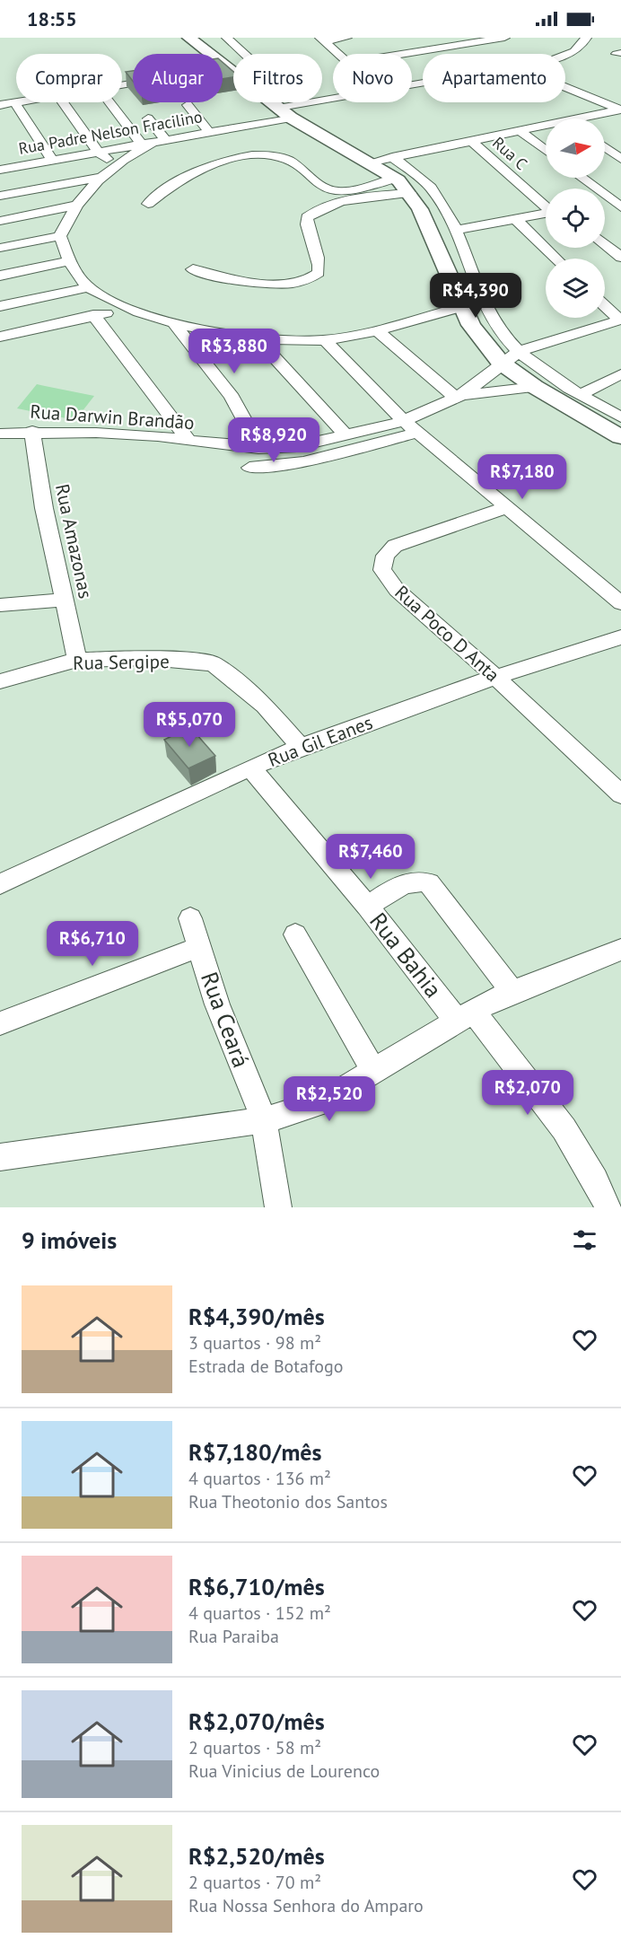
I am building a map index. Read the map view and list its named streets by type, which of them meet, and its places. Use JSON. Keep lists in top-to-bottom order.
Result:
{
  "streets": {
    "street": [
      "Rua Padre Nelson Fracilino",
      "Rua C",
      "Rua Darwin Brandão",
      "Rua Amazonas",
      "Rua Poco D Anta",
      "Rua Sergipe",
      "Rua Gil Eanes",
      "Rua Bahia",
      "Rua Ceará"
    ]
  },
  "crossings": [
    ["Rua Darwin Brandão", "Rua Amazonas"],
    ["Rua Amazonas", "Rua Sergipe"],
    ["Rua Poco D Anta", "Rua Gil Eanes"],
    ["Rua Sergipe", "Rua Gil Eanes"],
    ["Rua Gil Eanes", "Rua Bahia"]
  ],
  "north": "right",
  "page": {
    "status": "18:55",
    "chip": [
      "Comprar",
      "Alugar",
      "Filtros",
      "Novo",
      "Apartamento"
    ],
    "price": [
      "R$4,390",
      "R$3,880",
      "R$8,920",
      "R$7,180",
      "R$5,070",
      "R$7,460",
      "R$6,710",
      "R$2,070",
      "R$2,520"
    ],
    "heading": "9 imóveis",
    "list": [
      {
        "name": "R$4,390/mês",
        "note": "3 quartos · 98 m² · Estrada de Botafogo"
      },
      {
        "name": "R$7,180/mês",
        "note": "4 quartos · 136 m² · Rua Theotonio dos Santos"
      },
      {
        "name": "R$6,710/mês",
        "note": "4 quartos · 152 m² · Rua Paraiba"
      },
      {
        "name": "R$2,070/mês",
        "note": "2 quartos · 58 m² · Rua Vinicius de Lourenco"
      },
      {
        "name": "R$2,520/mês",
        "note": "2 quartos · 70 m² · Rua Nossa Senhora do Amparo"
      }
    ]
  }
}
